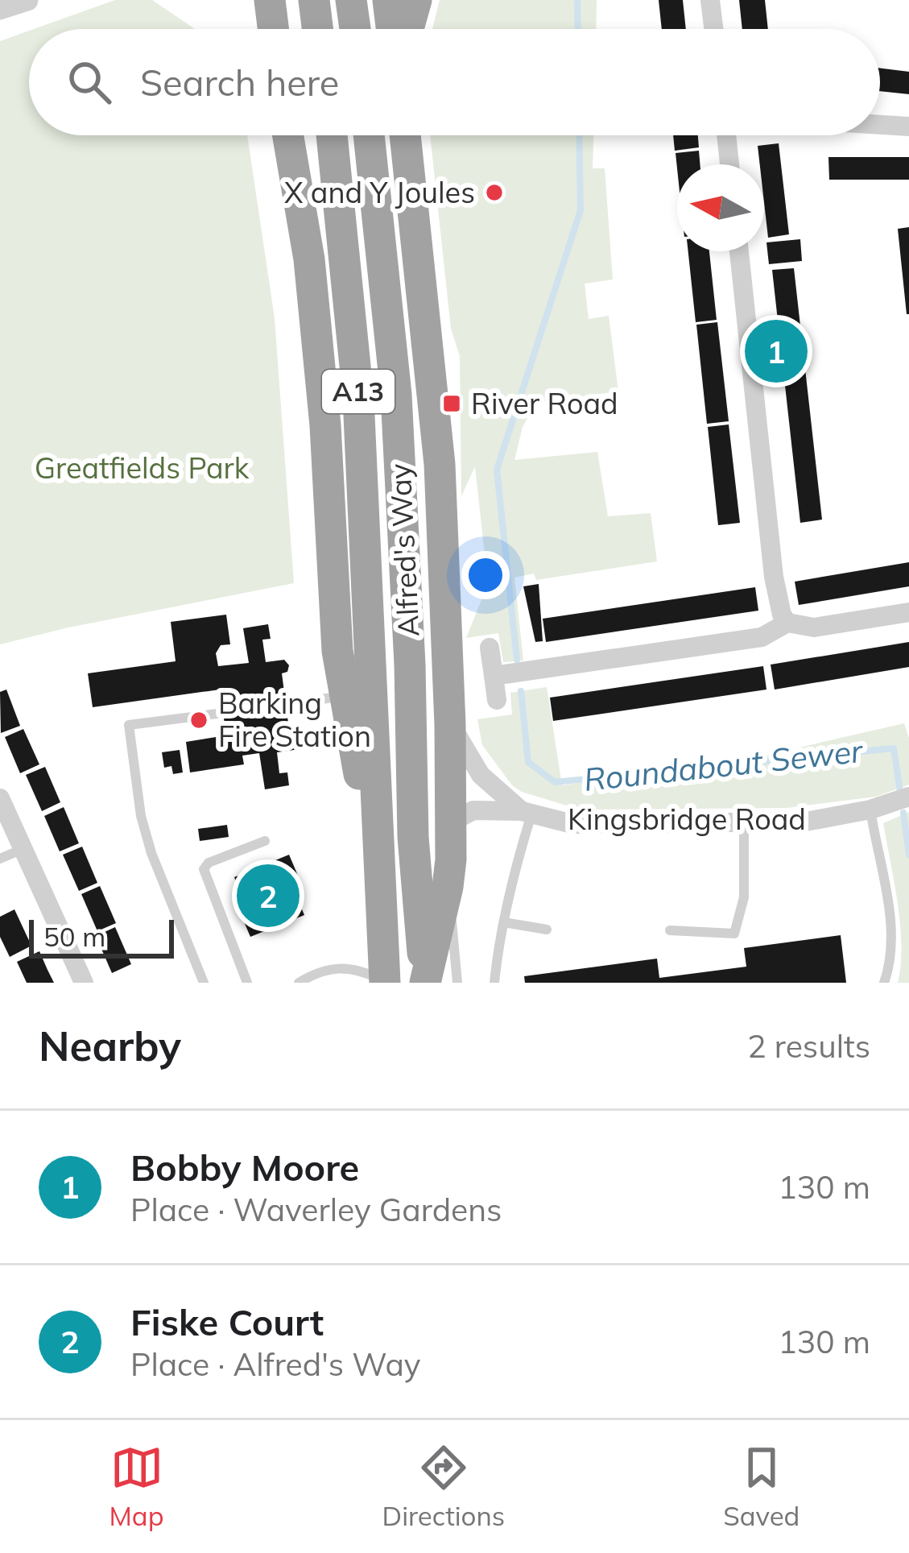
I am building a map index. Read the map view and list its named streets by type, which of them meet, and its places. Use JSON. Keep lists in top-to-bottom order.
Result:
{
  "streets": {
    "highway": ["A13", "Alfred's Way"],
    "street": ["Kingsbridge Road"]
  },
  "crossings": [
    ["A13", "Alfred's Way"],
    ["A13", "Kingsbridge Road"]
  ],
  "water": ["Roundabout Sewer"],
  "parks": ["Greatfields Park"],
  "places": {
    "other": ["X and Y Joules", "Barking Fire Station"],
    "transit": ["River Road"]
  },
  "scale_bar": "50 m",
  "north": "left",
  "page": {
    "search": "Search here",
    "pins": ["1", "2"],
    "scale": "50 m",
    "heading": ["Nearby", "2 results"],
    "list": [
      {
        "mark": "1",
        "name": "Bobby Moore",
        "note": "Place · Waverley Gardens",
        "value": "130 m"
      },
      {
        "mark": "2",
        "name": "Fiske Court",
        "note": "Place · Alfred's Way",
        "value": "130 m"
      }
    ],
    "nav": ["Map", "Directions", "Saved"]
  }
}
